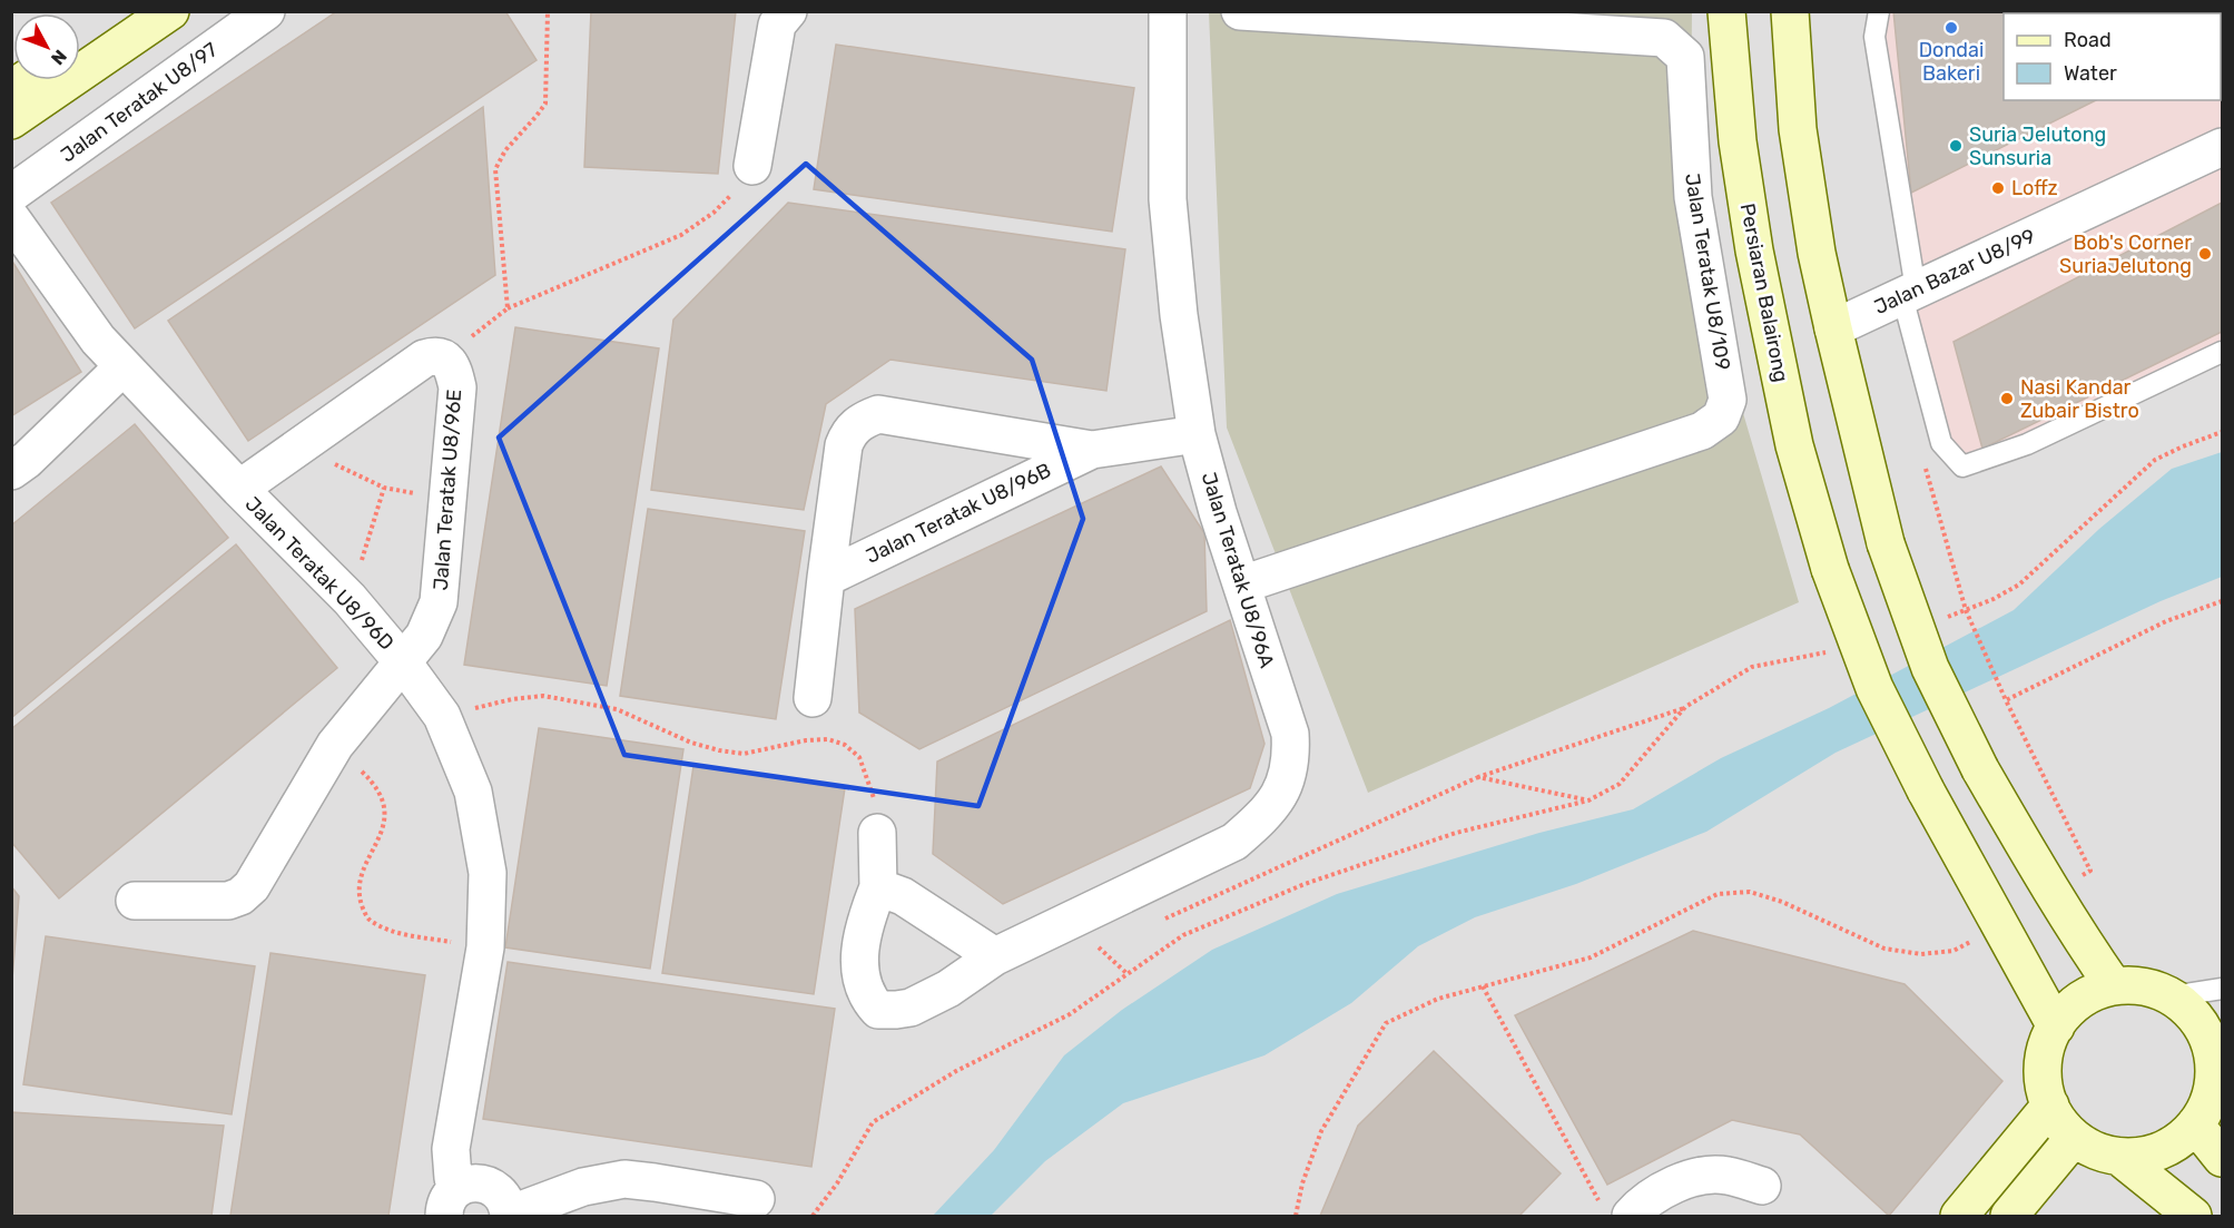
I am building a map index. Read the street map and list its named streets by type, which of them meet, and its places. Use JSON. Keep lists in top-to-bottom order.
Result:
{
  "streets": {
    "street": [
      "Jalan Teratak U8/97",
      "Jalan Teratak U8/109",
      "Jalan Bazar U8/99",
      "Persiaran Balairong",
      "Jalan Teratak U8/96E",
      "Jalan Teratak U8/96B",
      "Jalan Teratak U8/96A",
      "Jalan Teratak U8/96D"
    ]
  },
  "crossings": [
    ["Jalan Teratak U8/109", "Jalan Teratak U8/96A"],
    ["Jalan Teratak U8/96E", "Jalan Teratak U8/96D"],
    ["Jalan Teratak U8/96B", "Jalan Teratak U8/96A"]
  ],
  "places": [
    "Dondai Bakeri",
    "Suria Jelutong Sunsuria",
    "Loffz",
    "Bob's Corner SuriaJelutong",
    "Nasi Kandar Zubair Bistro"
  ],
  "legend": ["Road", "Water"],
  "north": "bottom right"
}
